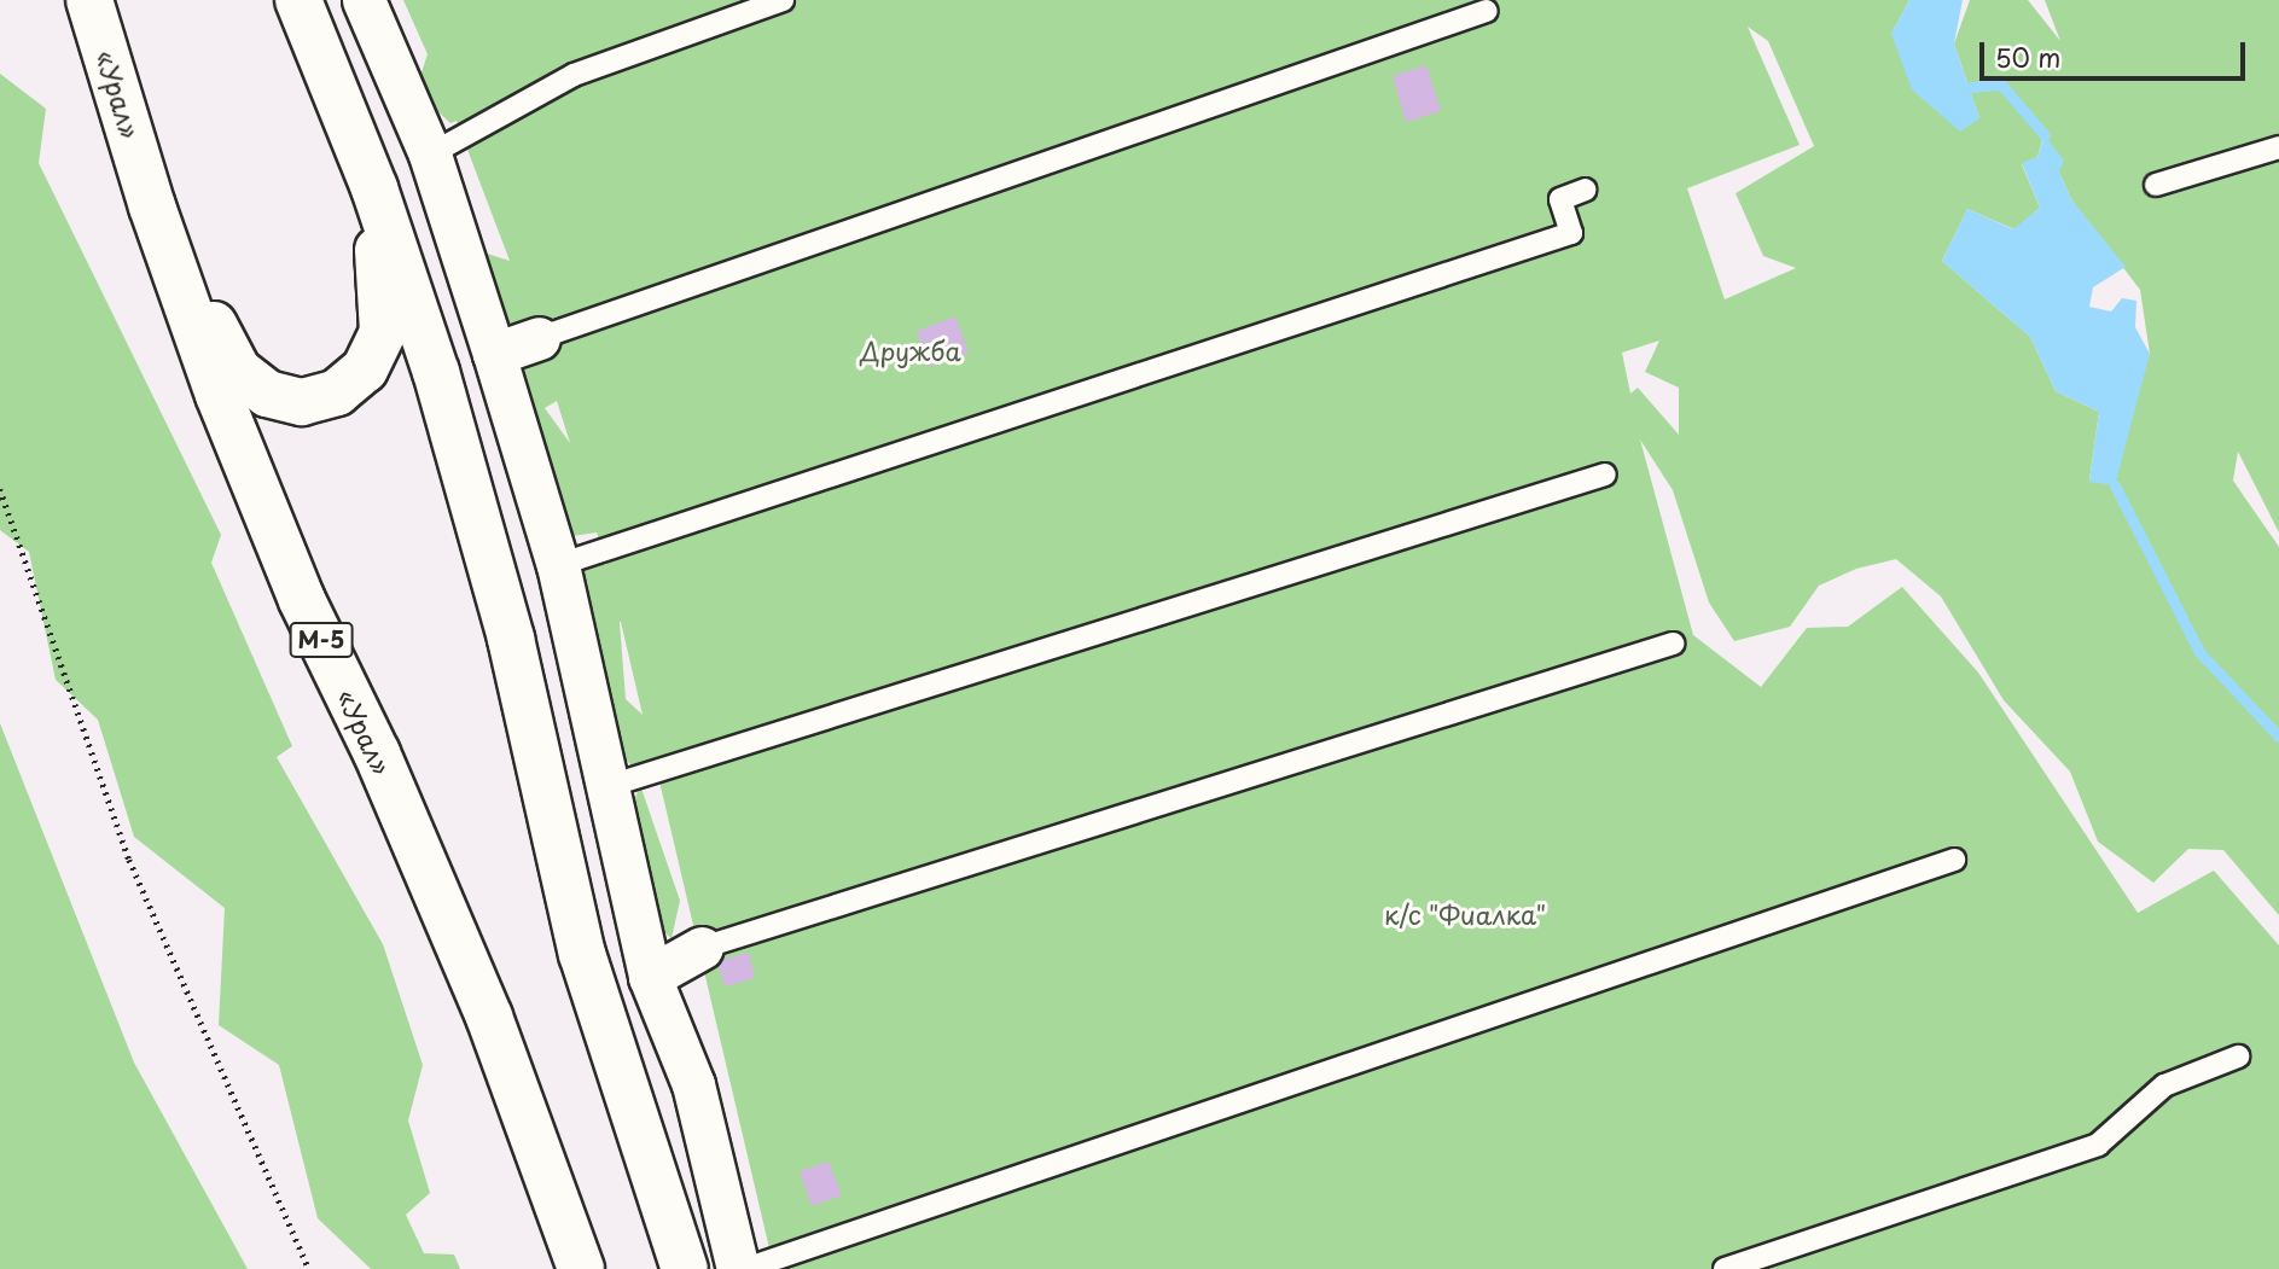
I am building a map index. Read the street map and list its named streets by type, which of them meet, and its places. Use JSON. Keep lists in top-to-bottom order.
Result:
{
  "streets": {
    "highway": ["«Урал»", "М-5"]
  },
  "parks": ["Дружба", "к/с \"Фиалка\""],
  "scale_bar": "50 m"
}
